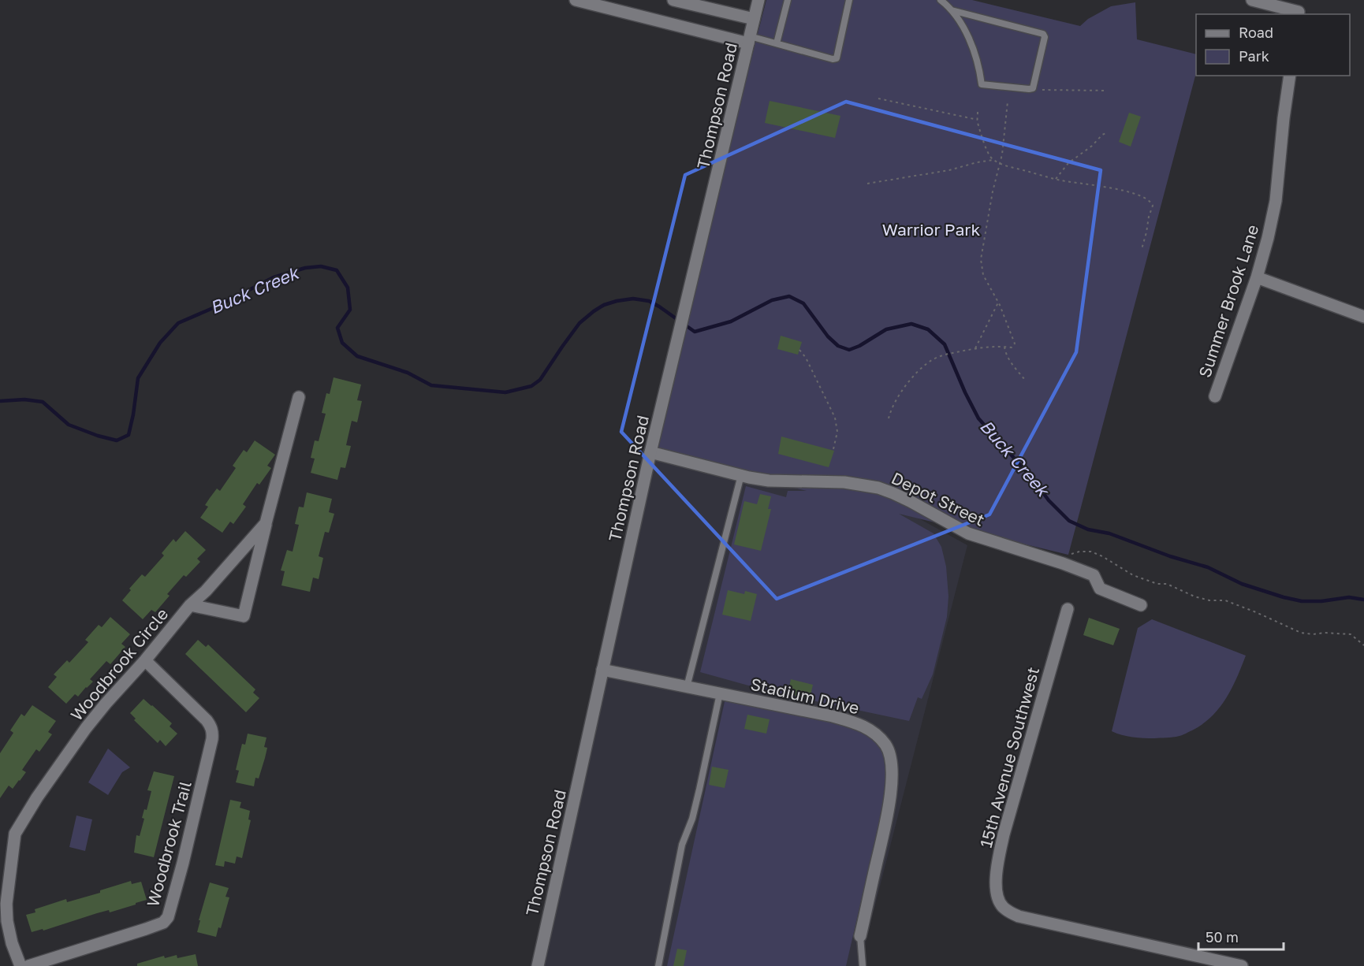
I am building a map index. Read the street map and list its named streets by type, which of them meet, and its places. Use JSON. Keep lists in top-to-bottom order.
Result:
{
  "streets": {
    "street": [
      "Thompson Road",
      "Summer Brook Lane",
      "Depot Street",
      "Woodbrook Circle",
      "Stadium Drive",
      "15th Avenue Southwest",
      "Woodbrook Trail"
    ]
  },
  "crossings": [
    ["Thompson Road", "Depot Street"],
    ["Thompson Road", "Stadium Drive"],
    ["Woodbrook Circle", "Woodbrook Trail"]
  ],
  "water": ["Buck Creek"],
  "parks": ["Warrior Park"],
  "legend": ["Road", "Park"],
  "scale_bar": "50 m"
}
